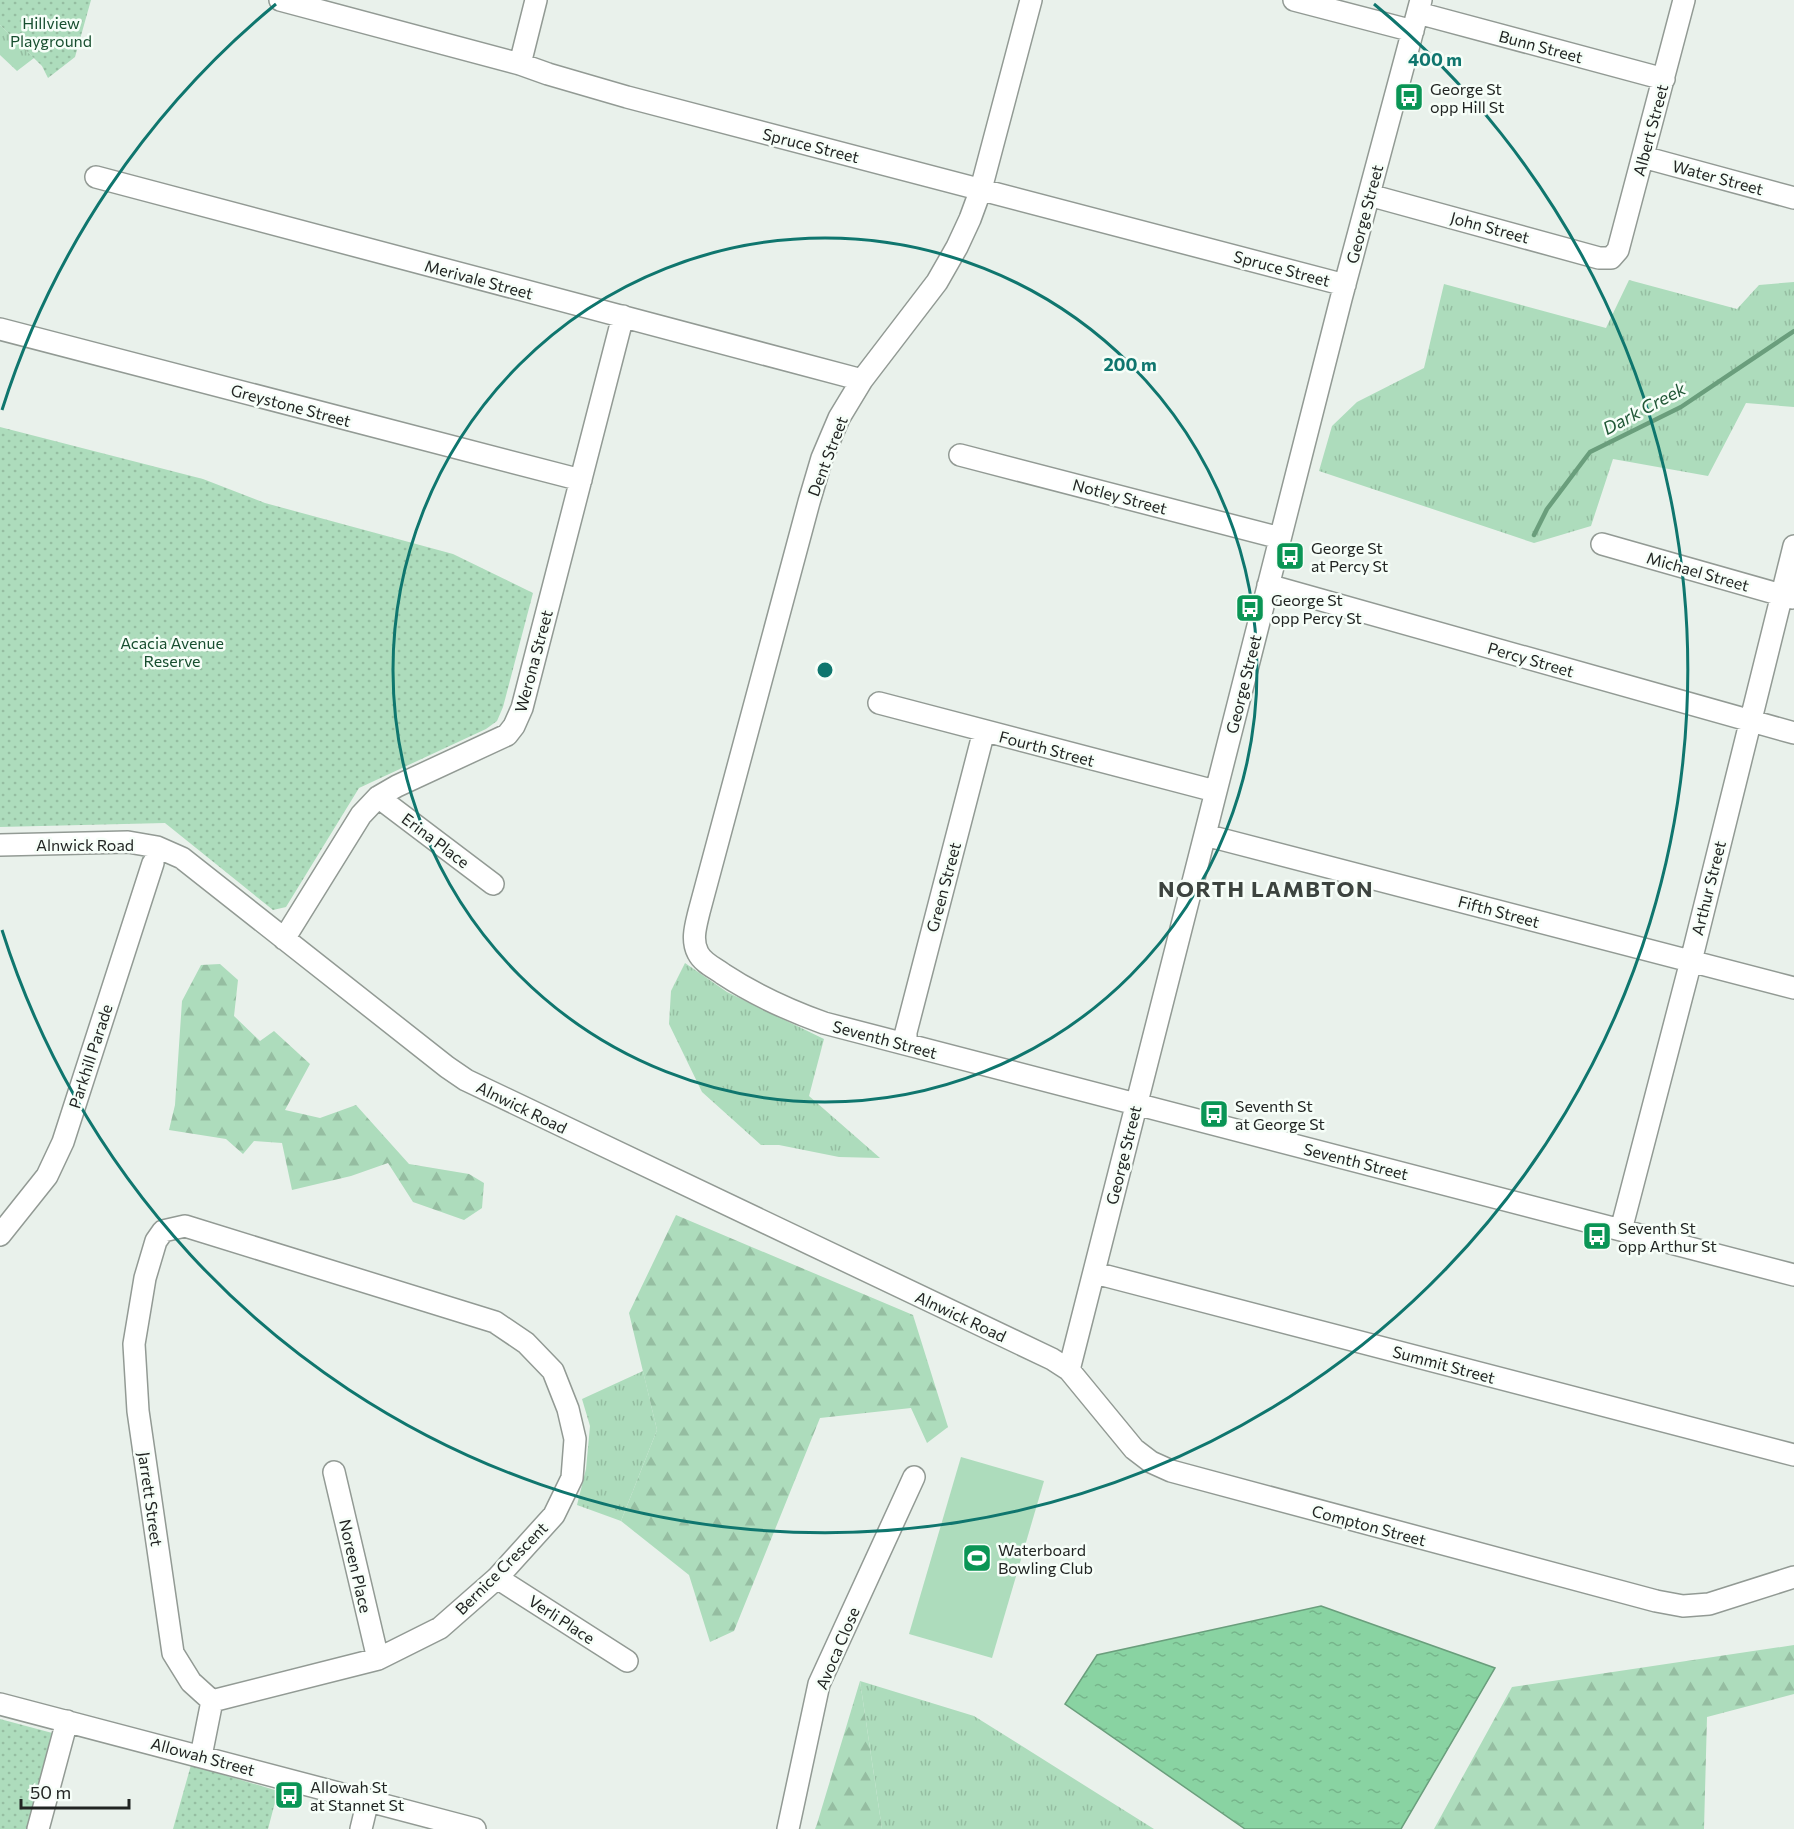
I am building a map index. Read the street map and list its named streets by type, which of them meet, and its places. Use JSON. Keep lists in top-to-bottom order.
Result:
{
  "streets": {
    "street": [
      "Bunn Street",
      "Albert Street",
      "Spruce Street",
      "Water Street",
      "George Street",
      "John Street",
      "Merivale Street",
      "Greystone Street",
      "Dent Street",
      "Notley Street",
      "Michael Street",
      "Percy Street",
      "Werona Street",
      "Fourth Street",
      "Erina Place",
      "Alnwick Road",
      "Green Street",
      "Arthur Street",
      "Fifth Street",
      "Seventh Street",
      "Parkhill Parade",
      "Summit Street",
      "Jarrett Street",
      "Compton Street",
      "Noreen Place",
      "Bernice Crescent",
      "Verli Place",
      "Avoca Close",
      "Allowah Street"
    ]
  },
  "crossings": [
    ["Bunn Street", "Albert Street"],
    ["Bunn Street", "George Street"],
    ["Albert Street", "Water Street"],
    ["Albert Street", "John Street"],
    ["Spruce Street", "George Street"],
    ["Spruce Street", "Dent Street"],
    ["George Street", "John Street"],
    ["George Street", "Notley Street"],
    ["George Street", "Percy Street"],
    ["George Street", "Fourth Street"],
    ["George Street", "Alnwick Road"],
    ["George Street", "Fifth Street"],
    ["George Street", "Seventh Street"],
    ["George Street", "Summit Street"],
    ["George Street", "Compton Street"],
    ["Merivale Street", "Dent Street"],
    ["Merivale Street", "Werona Street"],
    ["Greystone Street", "Werona Street"],
    ["Dent Street", "Seventh Street"],
    ["Michael Street", "Arthur Street"],
    ["Percy Street", "Arthur Street"],
    ["Werona Street", "Erina Place"],
    ["Werona Street", "Alnwick Road"],
    ["Fourth Street", "Green Street"],
    ["Alnwick Road", "Compton Street"],
    ["Green Street", "Seventh Street"],
    ["Arthur Street", "Fifth Street"],
    ["Arthur Street", "Seventh Street"],
    ["Jarrett Street", "Bernice Crescent"],
    ["Noreen Place", "Bernice Crescent"],
    ["Bernice Crescent", "Verli Place"]
  ],
  "districts": ["NORTH LAMBTON"],
  "water": ["Dark Creek"],
  "parks": ["Hillview Playground", "Acacia Avenue Reserve"],
  "places": {
    "bus stop": [
      "George St opp Hill St",
      "George St at Percy St",
      "George St opp Percy St",
      "Seventh St at George St",
      "Seventh St opp Arthur St",
      "Allowah St at Stannet St"
    ],
    "sports": ["Waterboard Bowling Club"]
  },
  "scale_bar": "50 m",
  "rings": ["400 m", "200 m"]
}
